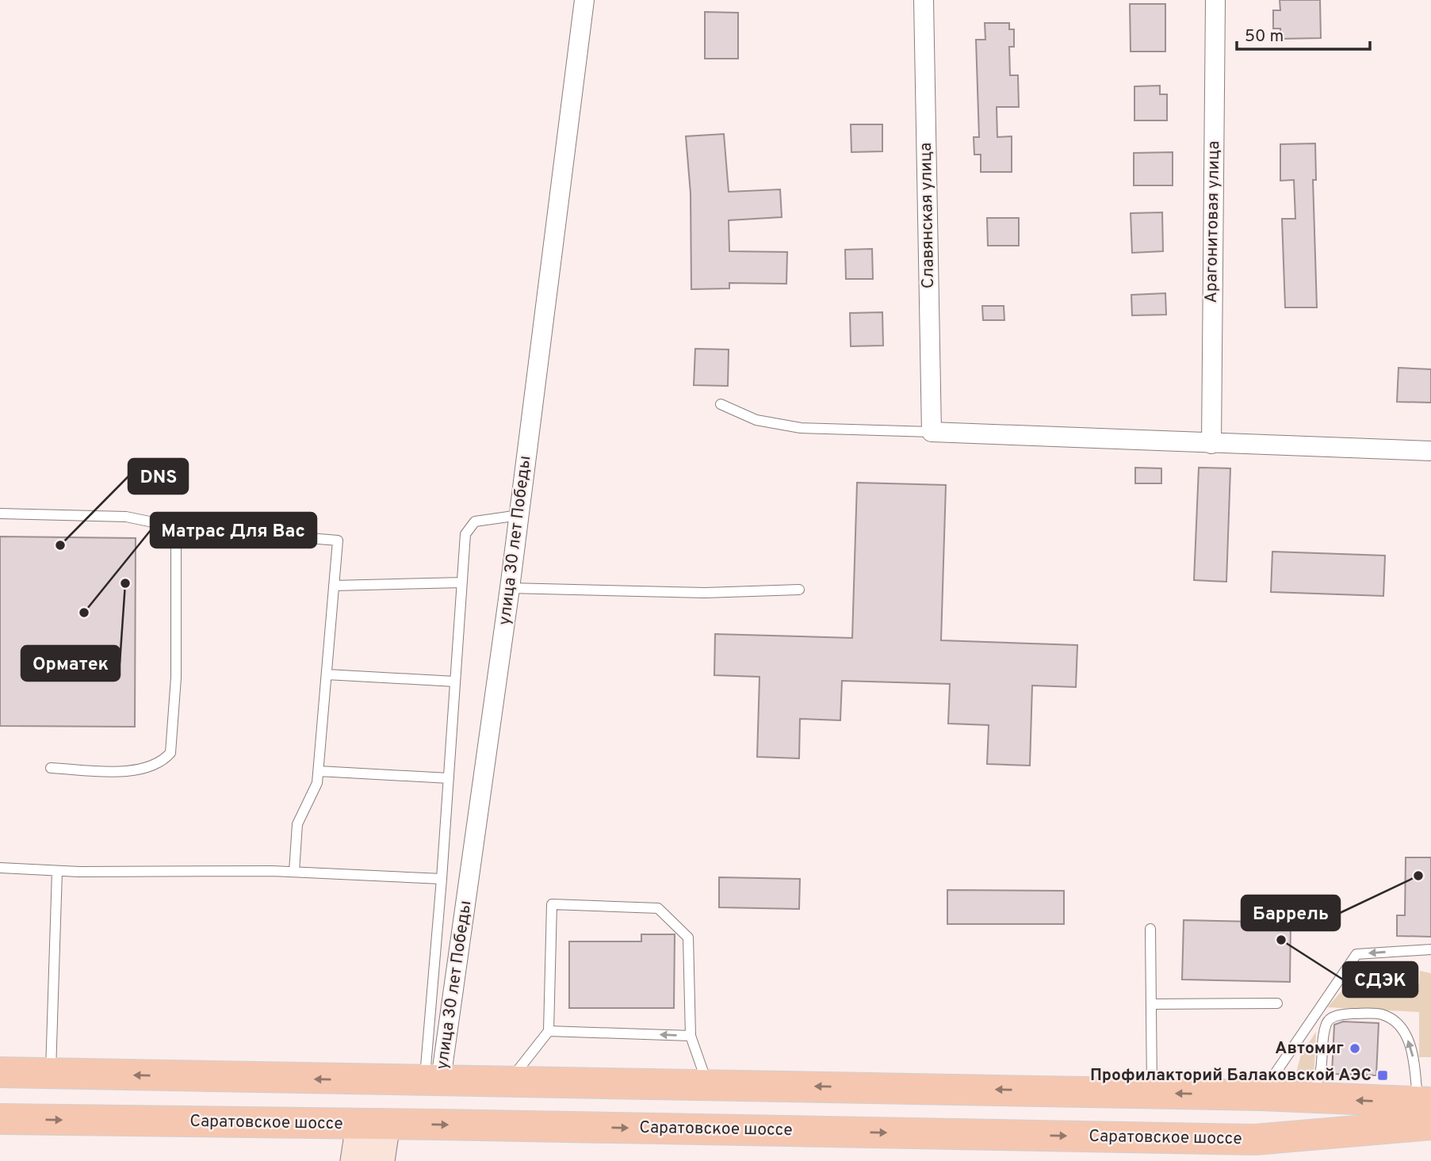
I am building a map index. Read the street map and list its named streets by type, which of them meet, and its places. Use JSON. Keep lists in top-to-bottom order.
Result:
{
  "streets": {
    "main road": ["Саратовское шоссе"],
    "street": ["Славянская улица", "Арагонитовая улица", "улица 30 лет Победы"]
  },
  "places": {
    "other": [
      "DNS",
      "Орматек",
      "Матрас Для Вас",
      "Баррель",
      "СДЭК",
      "Автомиг"
    ],
    "transit": ["Профилакторий Балаковской АЭС"]
  },
  "scale_bar": "50 m"
}
